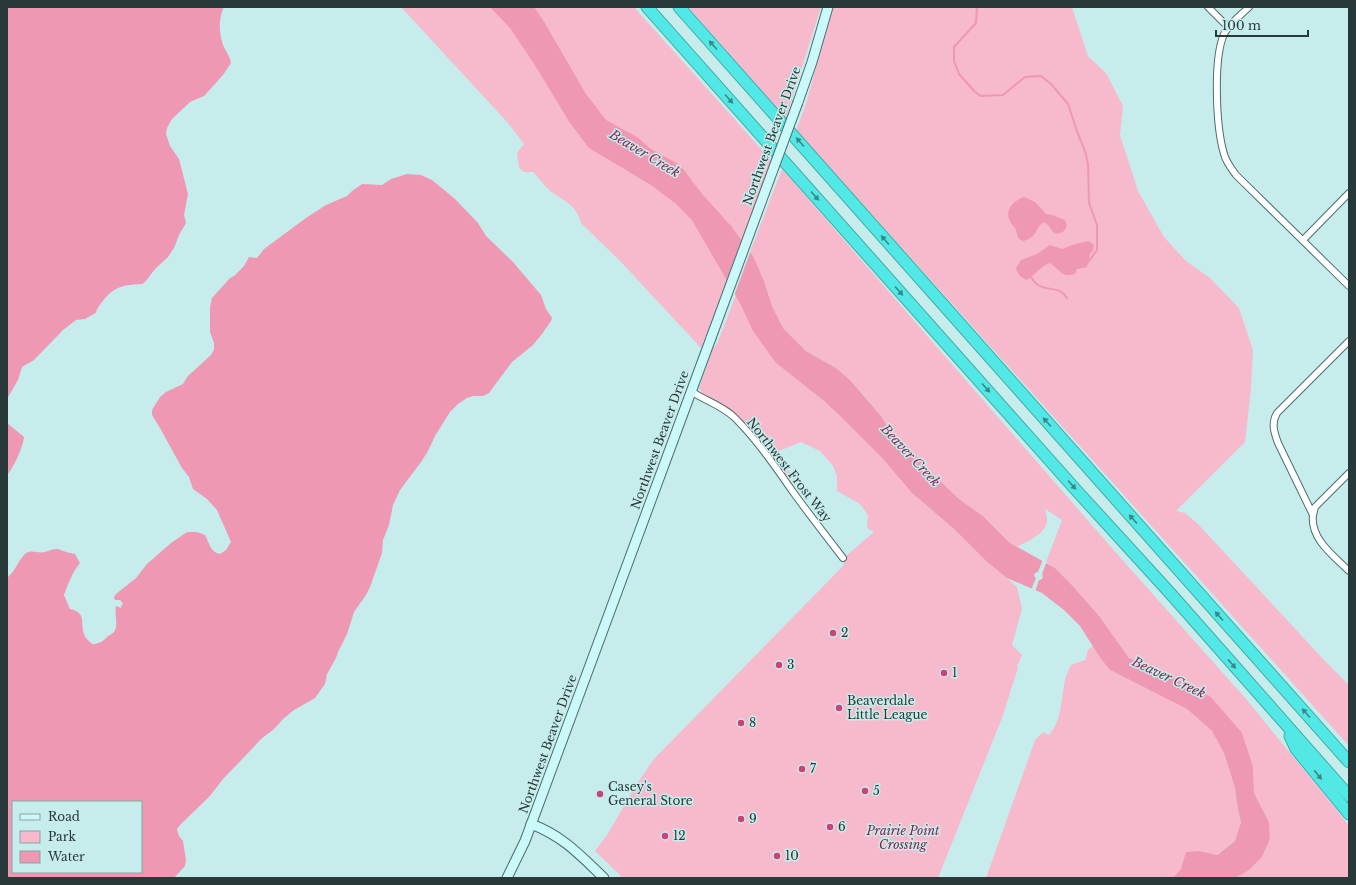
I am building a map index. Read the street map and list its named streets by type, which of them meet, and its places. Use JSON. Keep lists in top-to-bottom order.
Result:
{
  "streets": {
    "main road": ["Northwest Beaver Drive"],
    "street": ["Northwest Frost Way"]
  },
  "crossings": [
    ["Northwest Beaver Drive", "Northwest Frost Way"]
  ],
  "water": ["Beaver Creek"],
  "parks": ["Prairie Point Crossing"],
  "places": [
    "2",
    "3",
    "1",
    "Beaverdale Little League",
    "8",
    "7",
    "5",
    "Casey's General Store",
    "9",
    "6",
    "12",
    "10"
  ],
  "legend": ["Road", "Park", "Water"],
  "scale_bar": "100 m"
}
